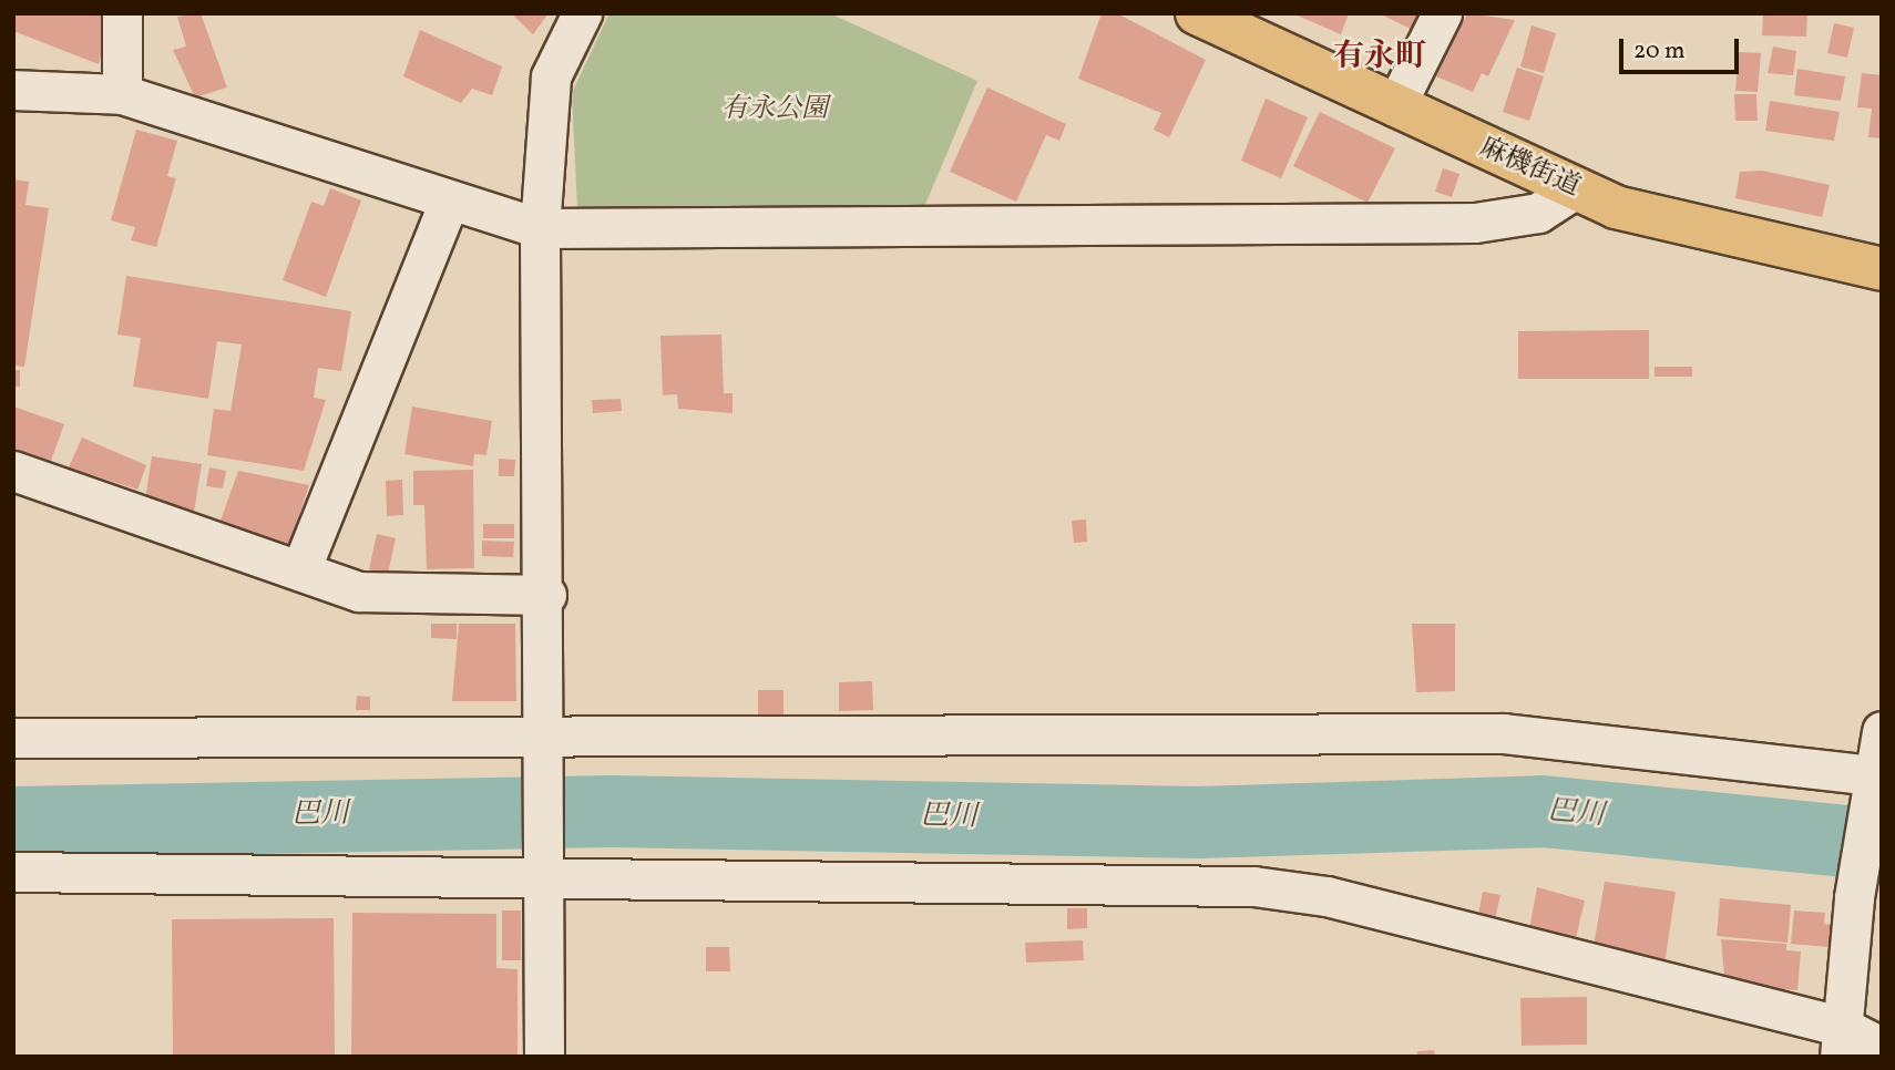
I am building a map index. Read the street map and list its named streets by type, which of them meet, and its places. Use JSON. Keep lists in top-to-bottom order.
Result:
{
  "streets": {
    "main road": ["麻機街道"]
  },
  "districts": ["有永町"],
  "water": ["巴川"],
  "parks": ["有永公園"],
  "scale_bar": "20 m"
}
